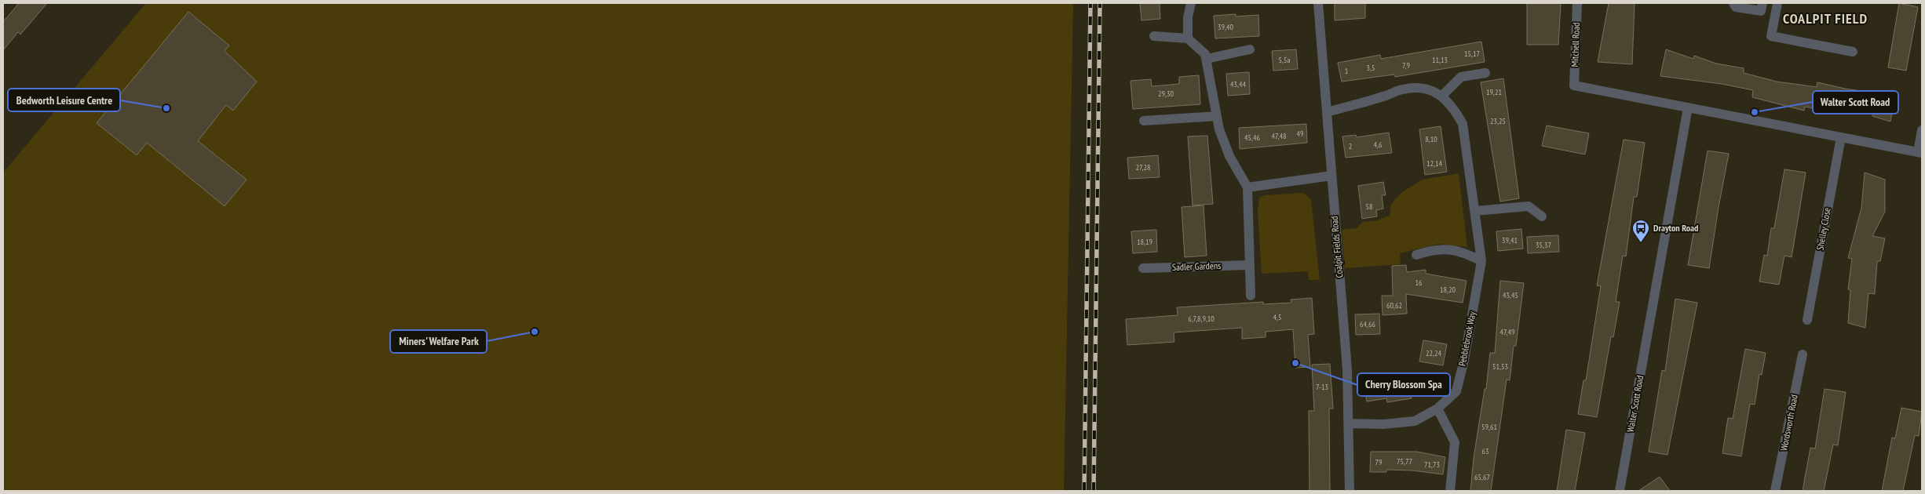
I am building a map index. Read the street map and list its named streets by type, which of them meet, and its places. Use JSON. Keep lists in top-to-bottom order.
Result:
{
  "streets": {
    "street": [
      "Mitchell Road",
      "Shelley Close",
      "Coalpit Fields Road",
      "Sadler Gardens",
      "Pebblebrook Way",
      "Walter Scott Road",
      "Wordsworth Road"
    ]
  },
  "crossings": [
    ["Mitchell Road", "Walter Scott Road"],
    ["Coalpit Fields Road", "Pebblebrook Way"]
  ],
  "districts": ["COALPIT FIELD"],
  "places": {
    "other": [
      "Bedworth Leisure Centre",
      "Walter Scott Road",
      "Miners' Welfare Park",
      "Cherry Blossom Spa"
    ],
    "bus stop": ["Drayton Road"]
  },
  "house_numbers": [
    "39,40",
    "15,17",
    "5,5a",
    "11,13",
    "7,9",
    "3,5",
    "1",
    "43,44",
    "19,21",
    "29,30",
    "23,25",
    "49",
    "47,48",
    "45,46",
    "8,10",
    "4,6",
    "2",
    "12,14",
    "27,28",
    "58",
    "39,41",
    "18,19",
    "35,37",
    "16",
    "18,20",
    "43,45",
    "60,62",
    "4,5",
    "6,7,8,9,10",
    "64,66",
    "47,49",
    "22,24",
    "51,53",
    "7-13",
    "59,61",
    "63",
    "75,77",
    "79",
    "71,73",
    "65,67"
  ]
}
